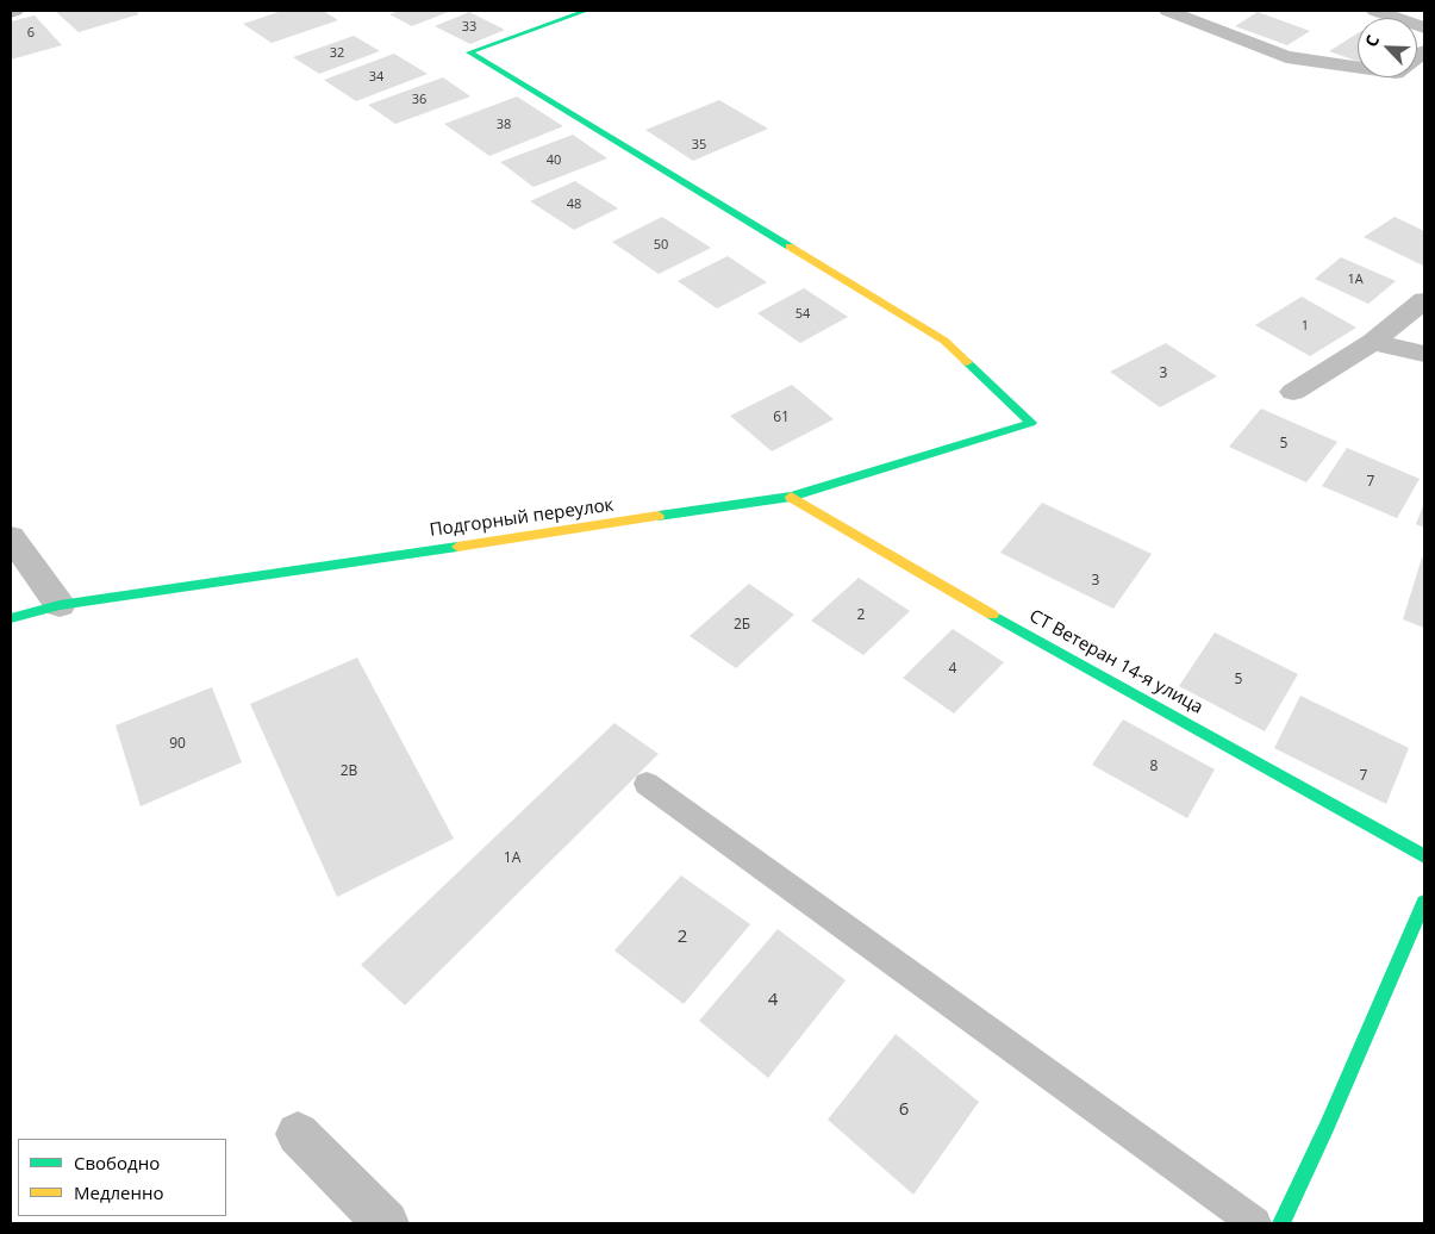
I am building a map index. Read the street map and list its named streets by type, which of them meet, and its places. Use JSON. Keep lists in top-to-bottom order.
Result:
{
  "streets": {
    "street": ["Подгорный переулок", "СТ Ветеран 14-я улица"]
  },
  "crossings": [
    ["Подгорный переулок", "СТ Ветеран 14-я улица"]
  ],
  "house_numbers": [
    "33",
    "6",
    "32",
    "34",
    "36",
    "38",
    "35",
    "40",
    "48",
    "50",
    "1А",
    "54",
    "1",
    "3",
    "61",
    "5",
    "7",
    "3",
    "2",
    "2Б",
    "4",
    "5",
    "90",
    "8",
    "2В",
    "7",
    "1А",
    "2",
    "4",
    "6"
  ],
  "legend": ["Свободно", "Медленно"],
  "north": "top left"
}
